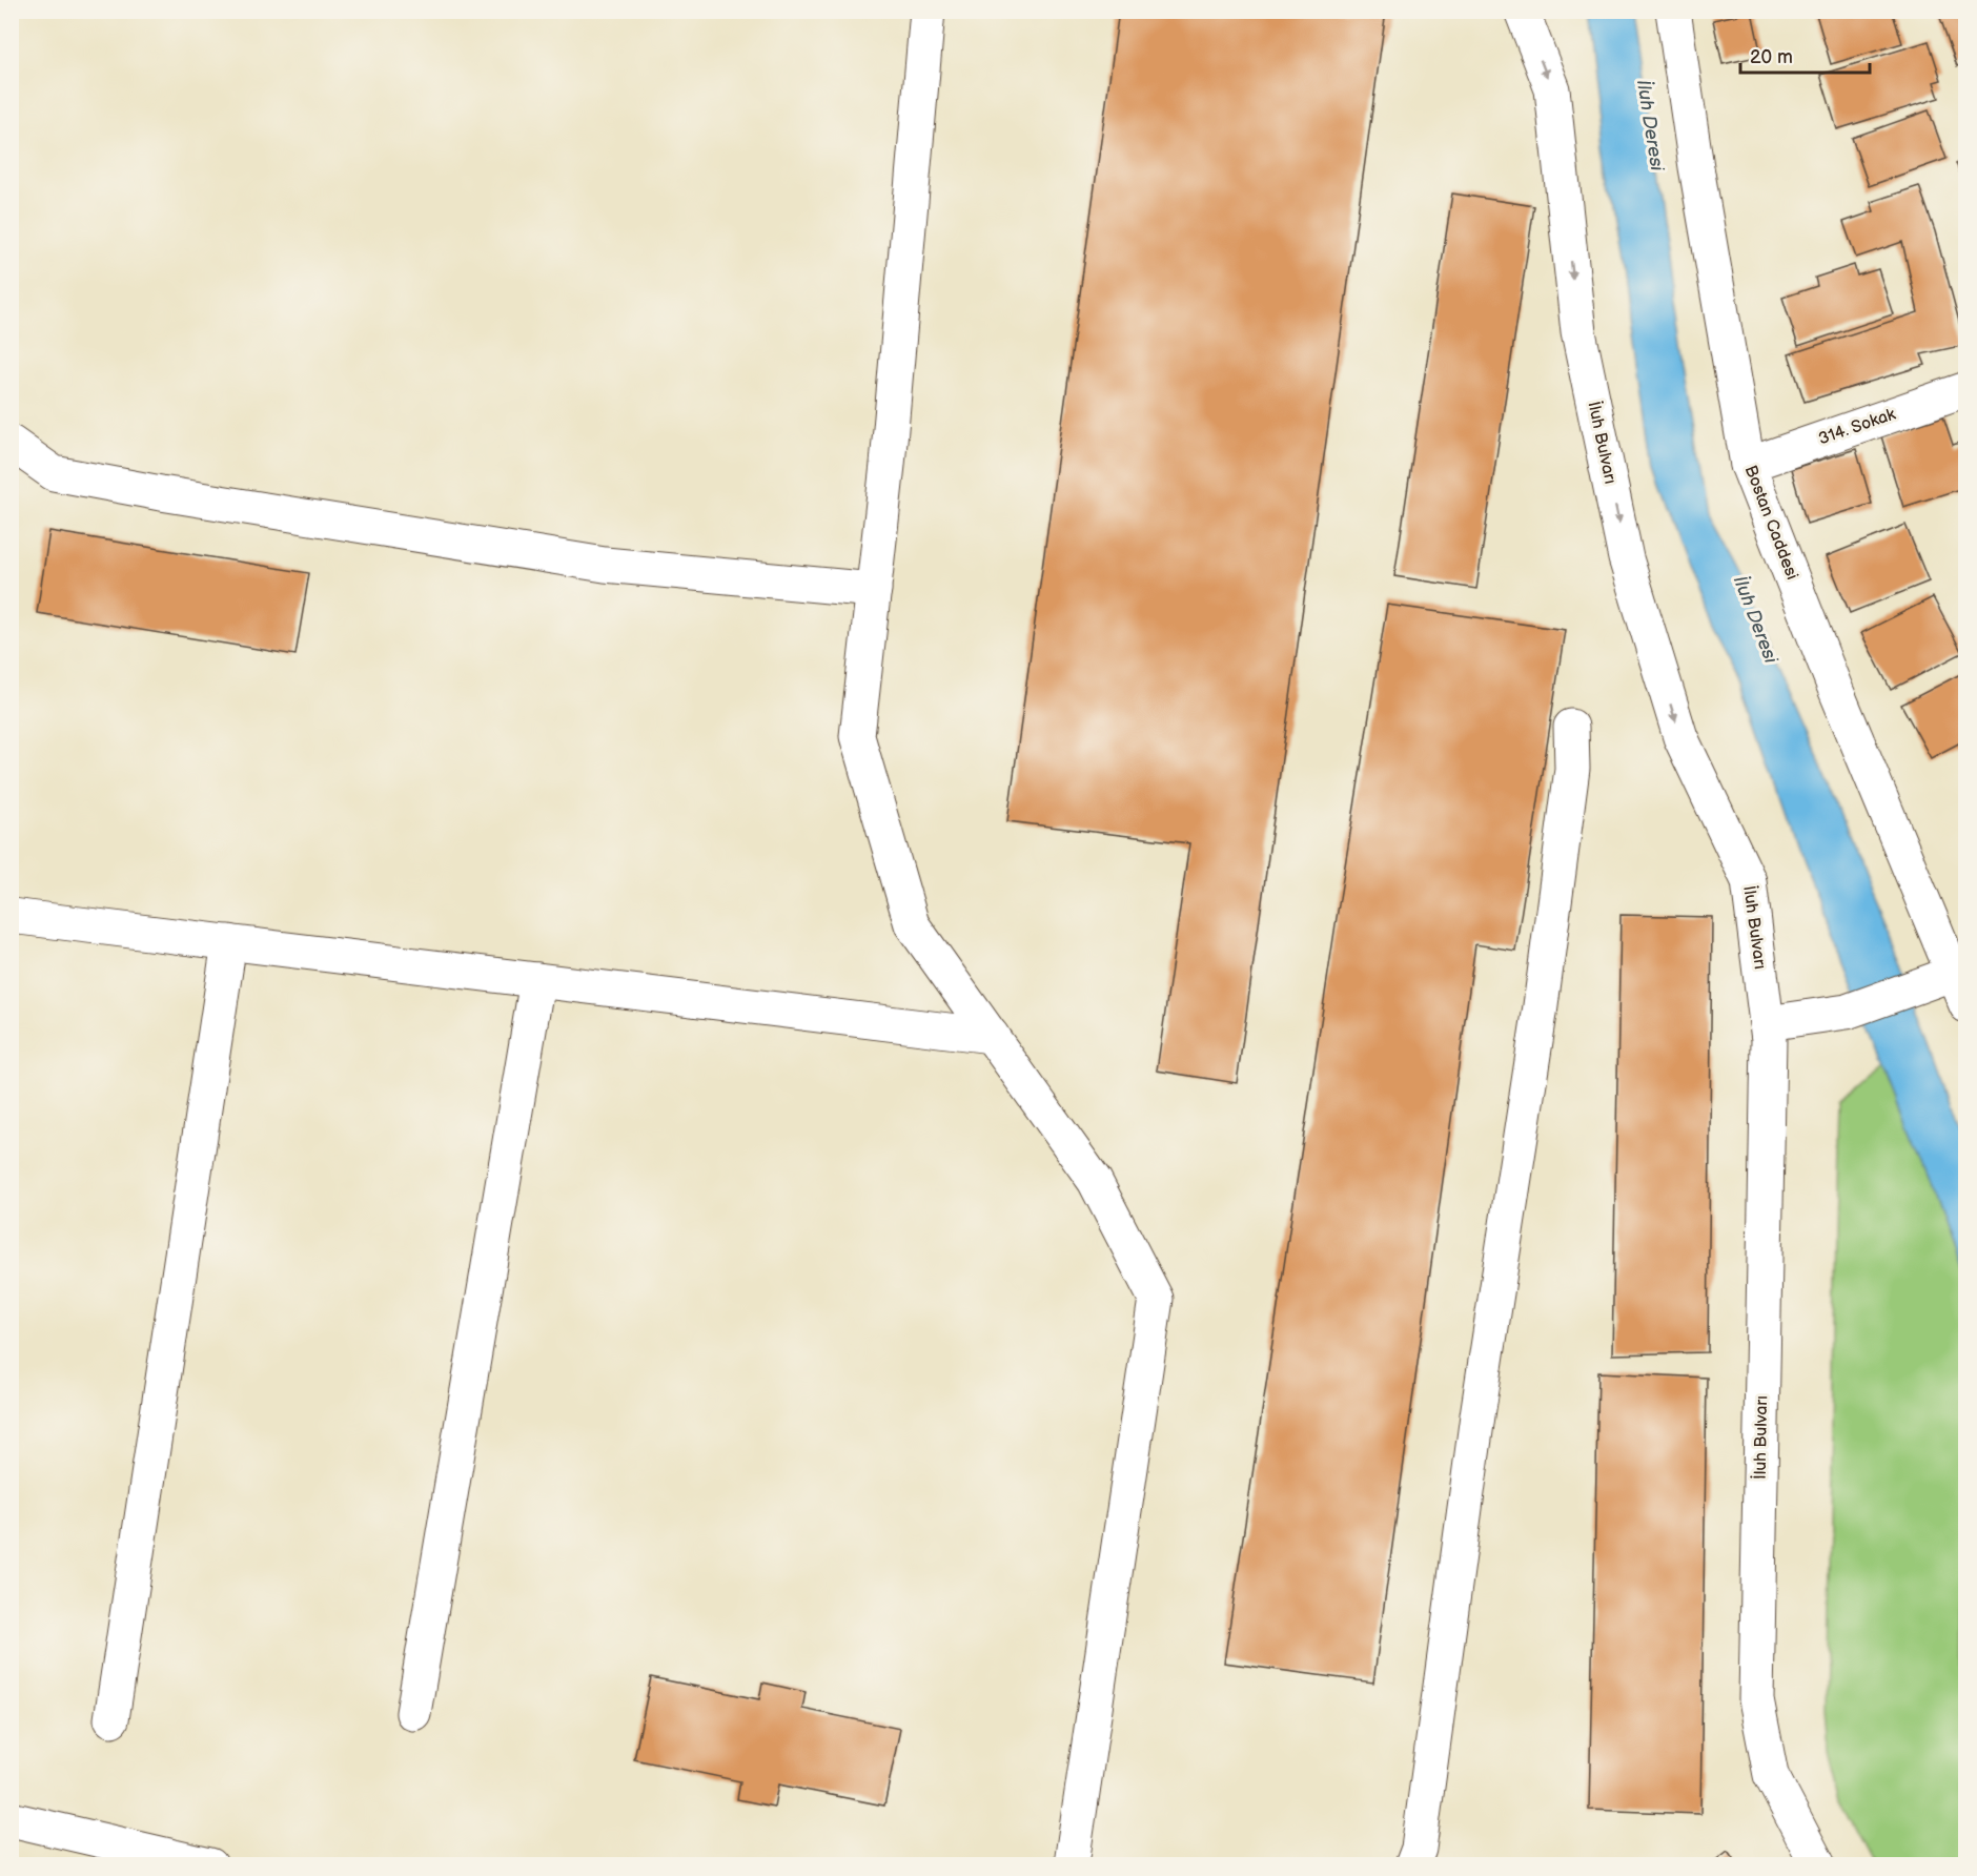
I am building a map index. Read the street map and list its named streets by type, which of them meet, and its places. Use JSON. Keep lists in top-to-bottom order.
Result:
{
  "streets": {
    "street": ["314. Sokak", "İluh Bulvarı", "Bostan Caddesi"]
  },
  "crossings": [
    ["314. Sokak", "Bostan Caddesi"]
  ],
  "water": ["İluh Deresi"],
  "scale_bar": "20 m"
}
